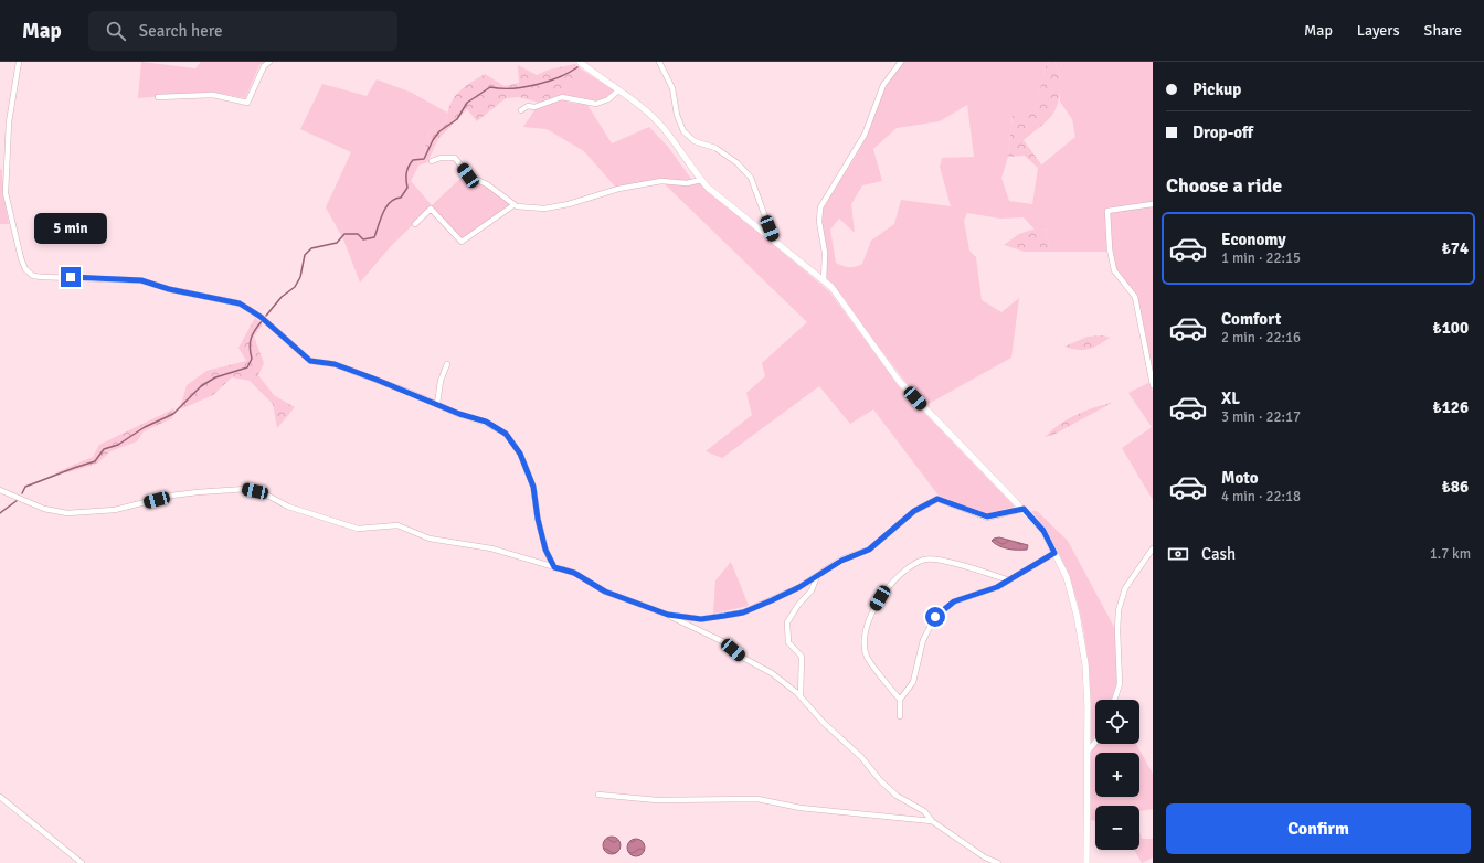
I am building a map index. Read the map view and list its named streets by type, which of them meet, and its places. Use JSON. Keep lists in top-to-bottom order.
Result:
{
  "page": {
    "header": "Map",
    "search": "Search here",
    "nav": ["Map", "Layers", "Share"],
    "banner": ["Pickup", "Drop-off"],
    "heading": "Choose a ride",
    "list": [
      {
        "name": "Economy",
        "note": "1 min · 22:15",
        "value": "₺74"
      },
      {
        "name": "Comfort",
        "note": "2 min · 22:16",
        "value": "₺100"
      },
      {
        "name": "XL",
        "note": "3 min · 22:17",
        "value": "₺126"
      },
      {
        "name": "Moto",
        "note": "4 min · 22:18",
        "value": "₺86"
      }
    ],
    "bubble": "5 min",
    "pay": ["Cash", "1.7 km"],
    "map_buttons": ["+", "−"],
    "buttons": "Confirm"
  }
}
